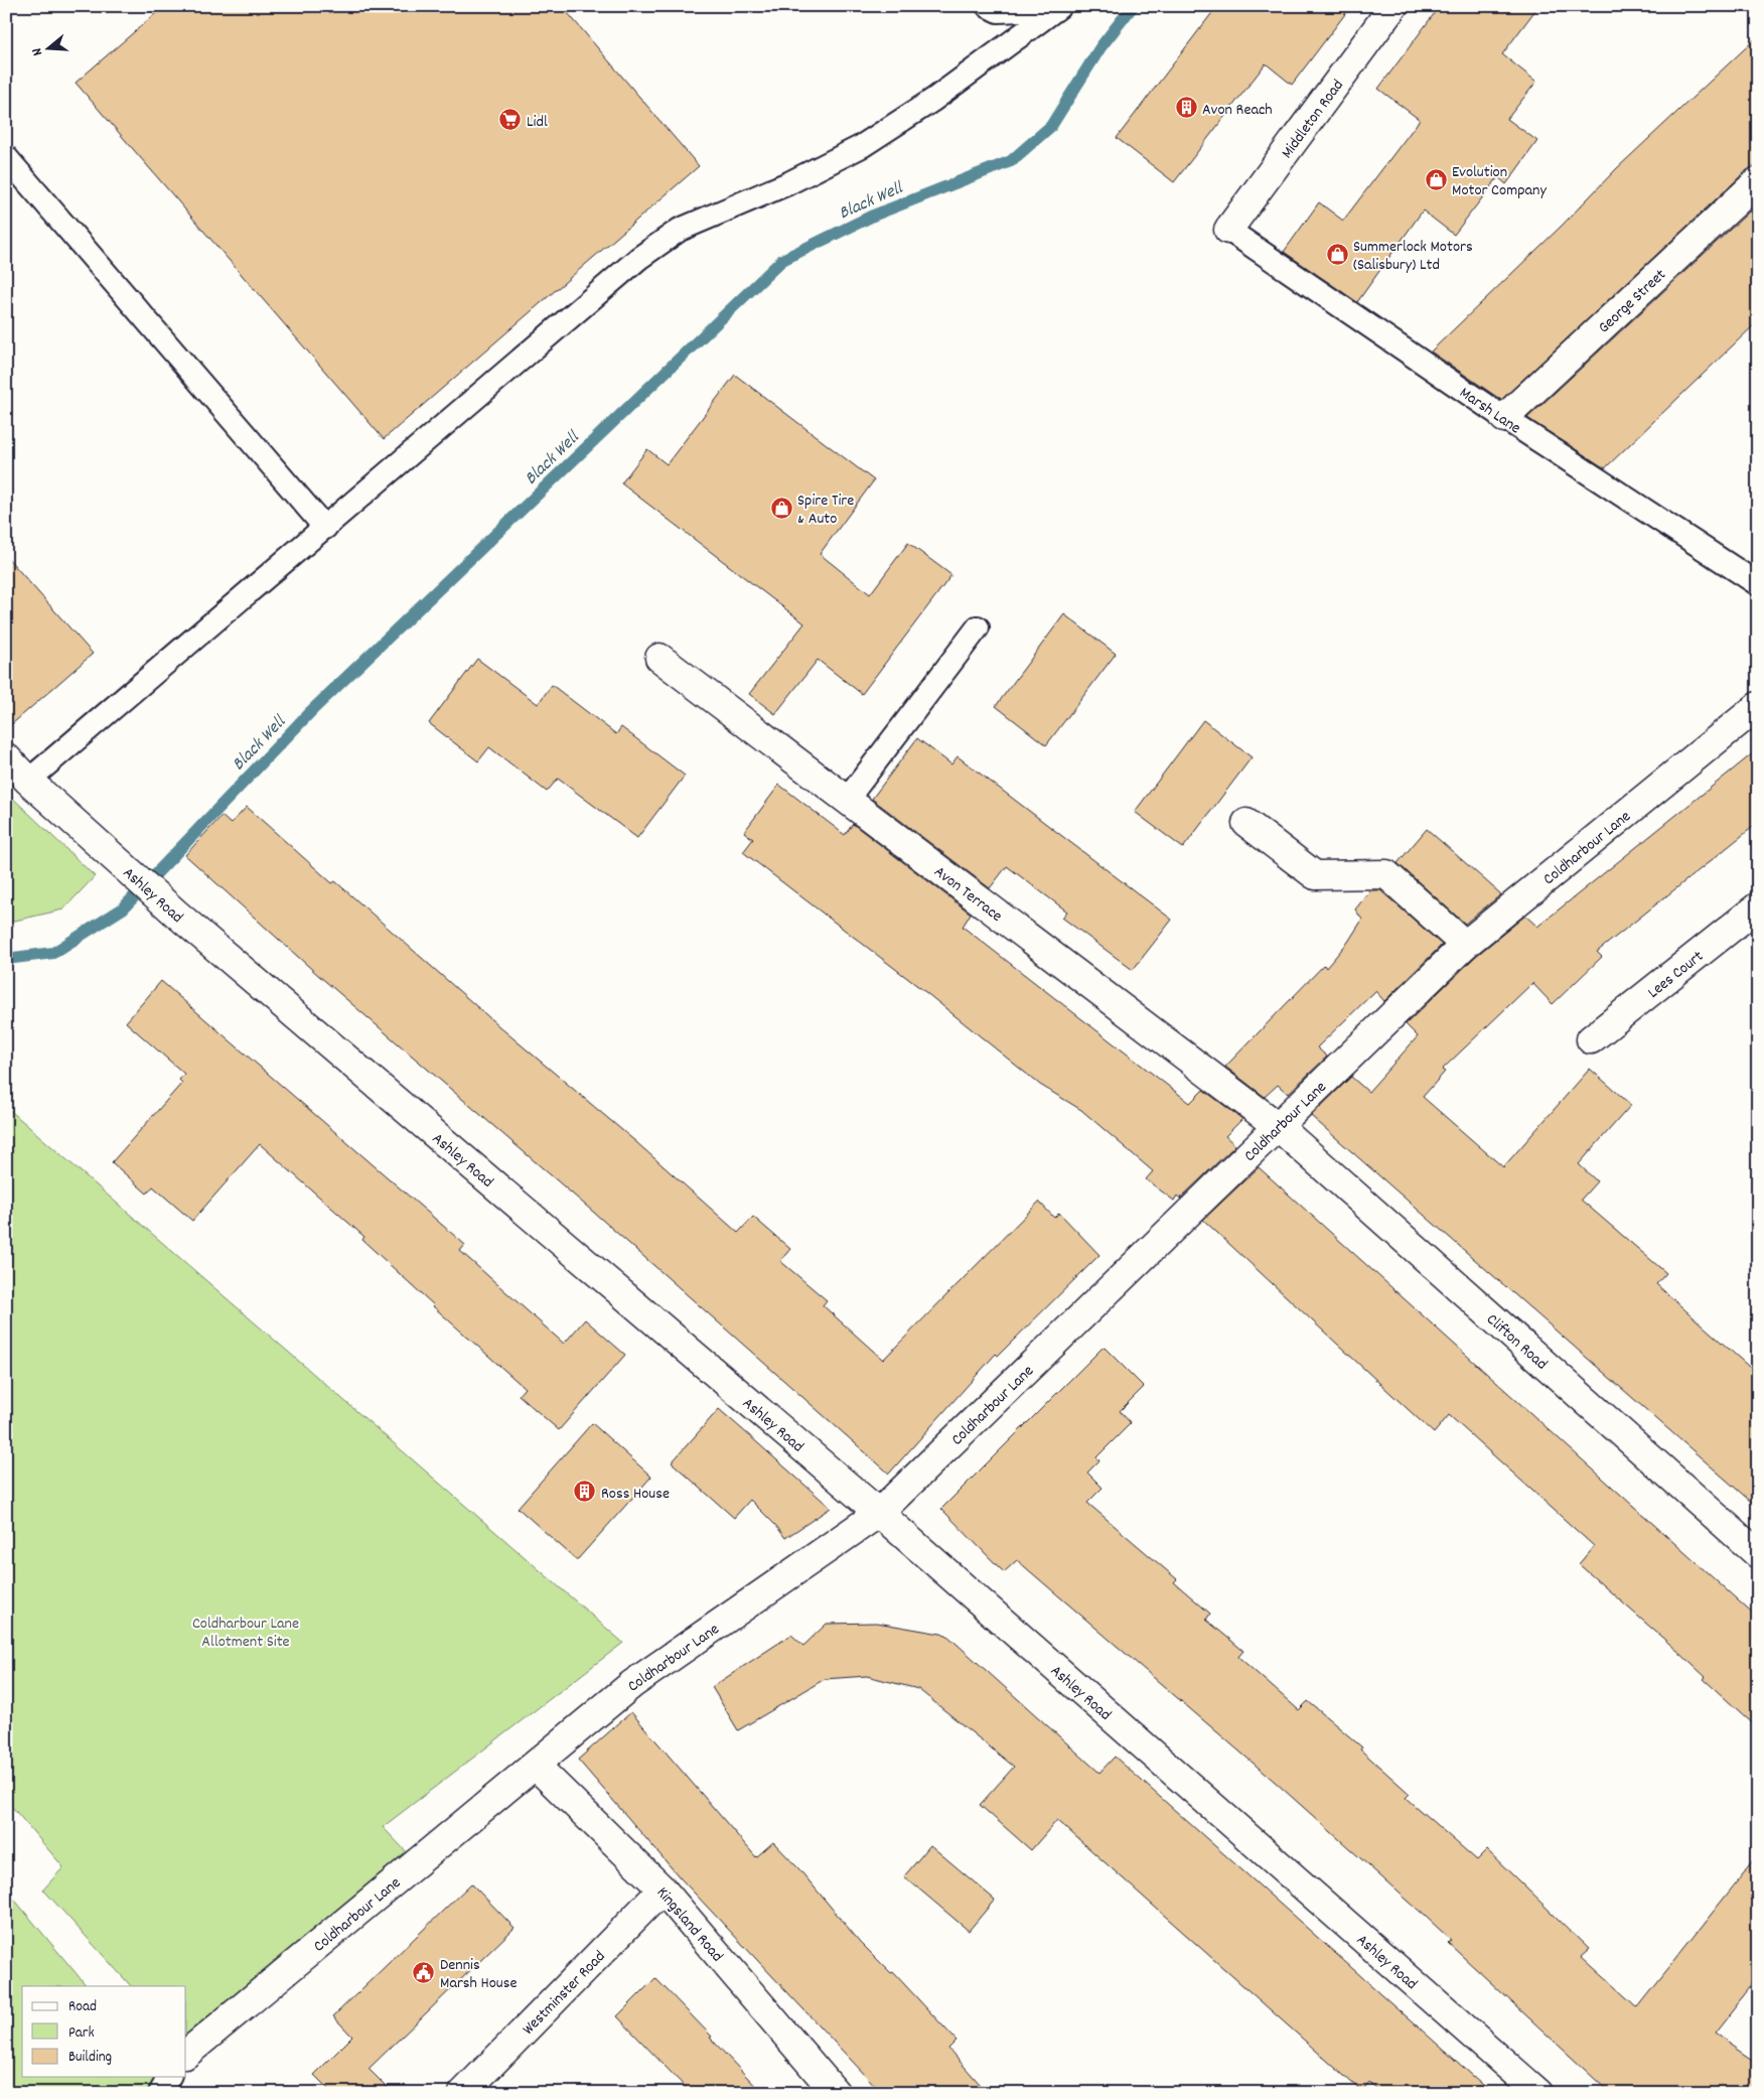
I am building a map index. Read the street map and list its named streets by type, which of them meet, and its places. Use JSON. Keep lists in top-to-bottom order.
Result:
{
  "streets": {
    "street": [
      "Middleton Road",
      "George Street",
      "Coldharbour Lane",
      "Avon Terrace",
      "Ashley Road",
      "Lees Court",
      "Clifton Road",
      "Kingsland Road",
      "Westminster Road"
    ],
    "lane": ["Marsh Lane"]
  },
  "crossings": [
    ["Middleton Road", "Marsh Lane"],
    ["George Street", "Marsh Lane"],
    ["Coldharbour Lane", "Avon Terrace"],
    ["Coldharbour Lane", "Ashley Road"],
    ["Coldharbour Lane", "Clifton Road"],
    ["Coldharbour Lane", "Kingsland Road"],
    ["Avon Terrace", "Clifton Road"],
    ["Kingsland Road", "Westminster Road"]
  ],
  "water": ["Black Well"],
  "parks": ["Coldharbour Lane Allotment Site"],
  "places": {
    "building": ["Avon Reach", "Ross House"],
    "supermarket": ["Lidl"],
    "shop": ["Evolution Motor Company", "Summerlock Motors (Salisbury) Ltd", "Spire Tire & Auto"],
    "public building": ["Dennis Marsh House"]
  },
  "legend": ["Road", "Park", "Building"],
  "north": "left"
}
